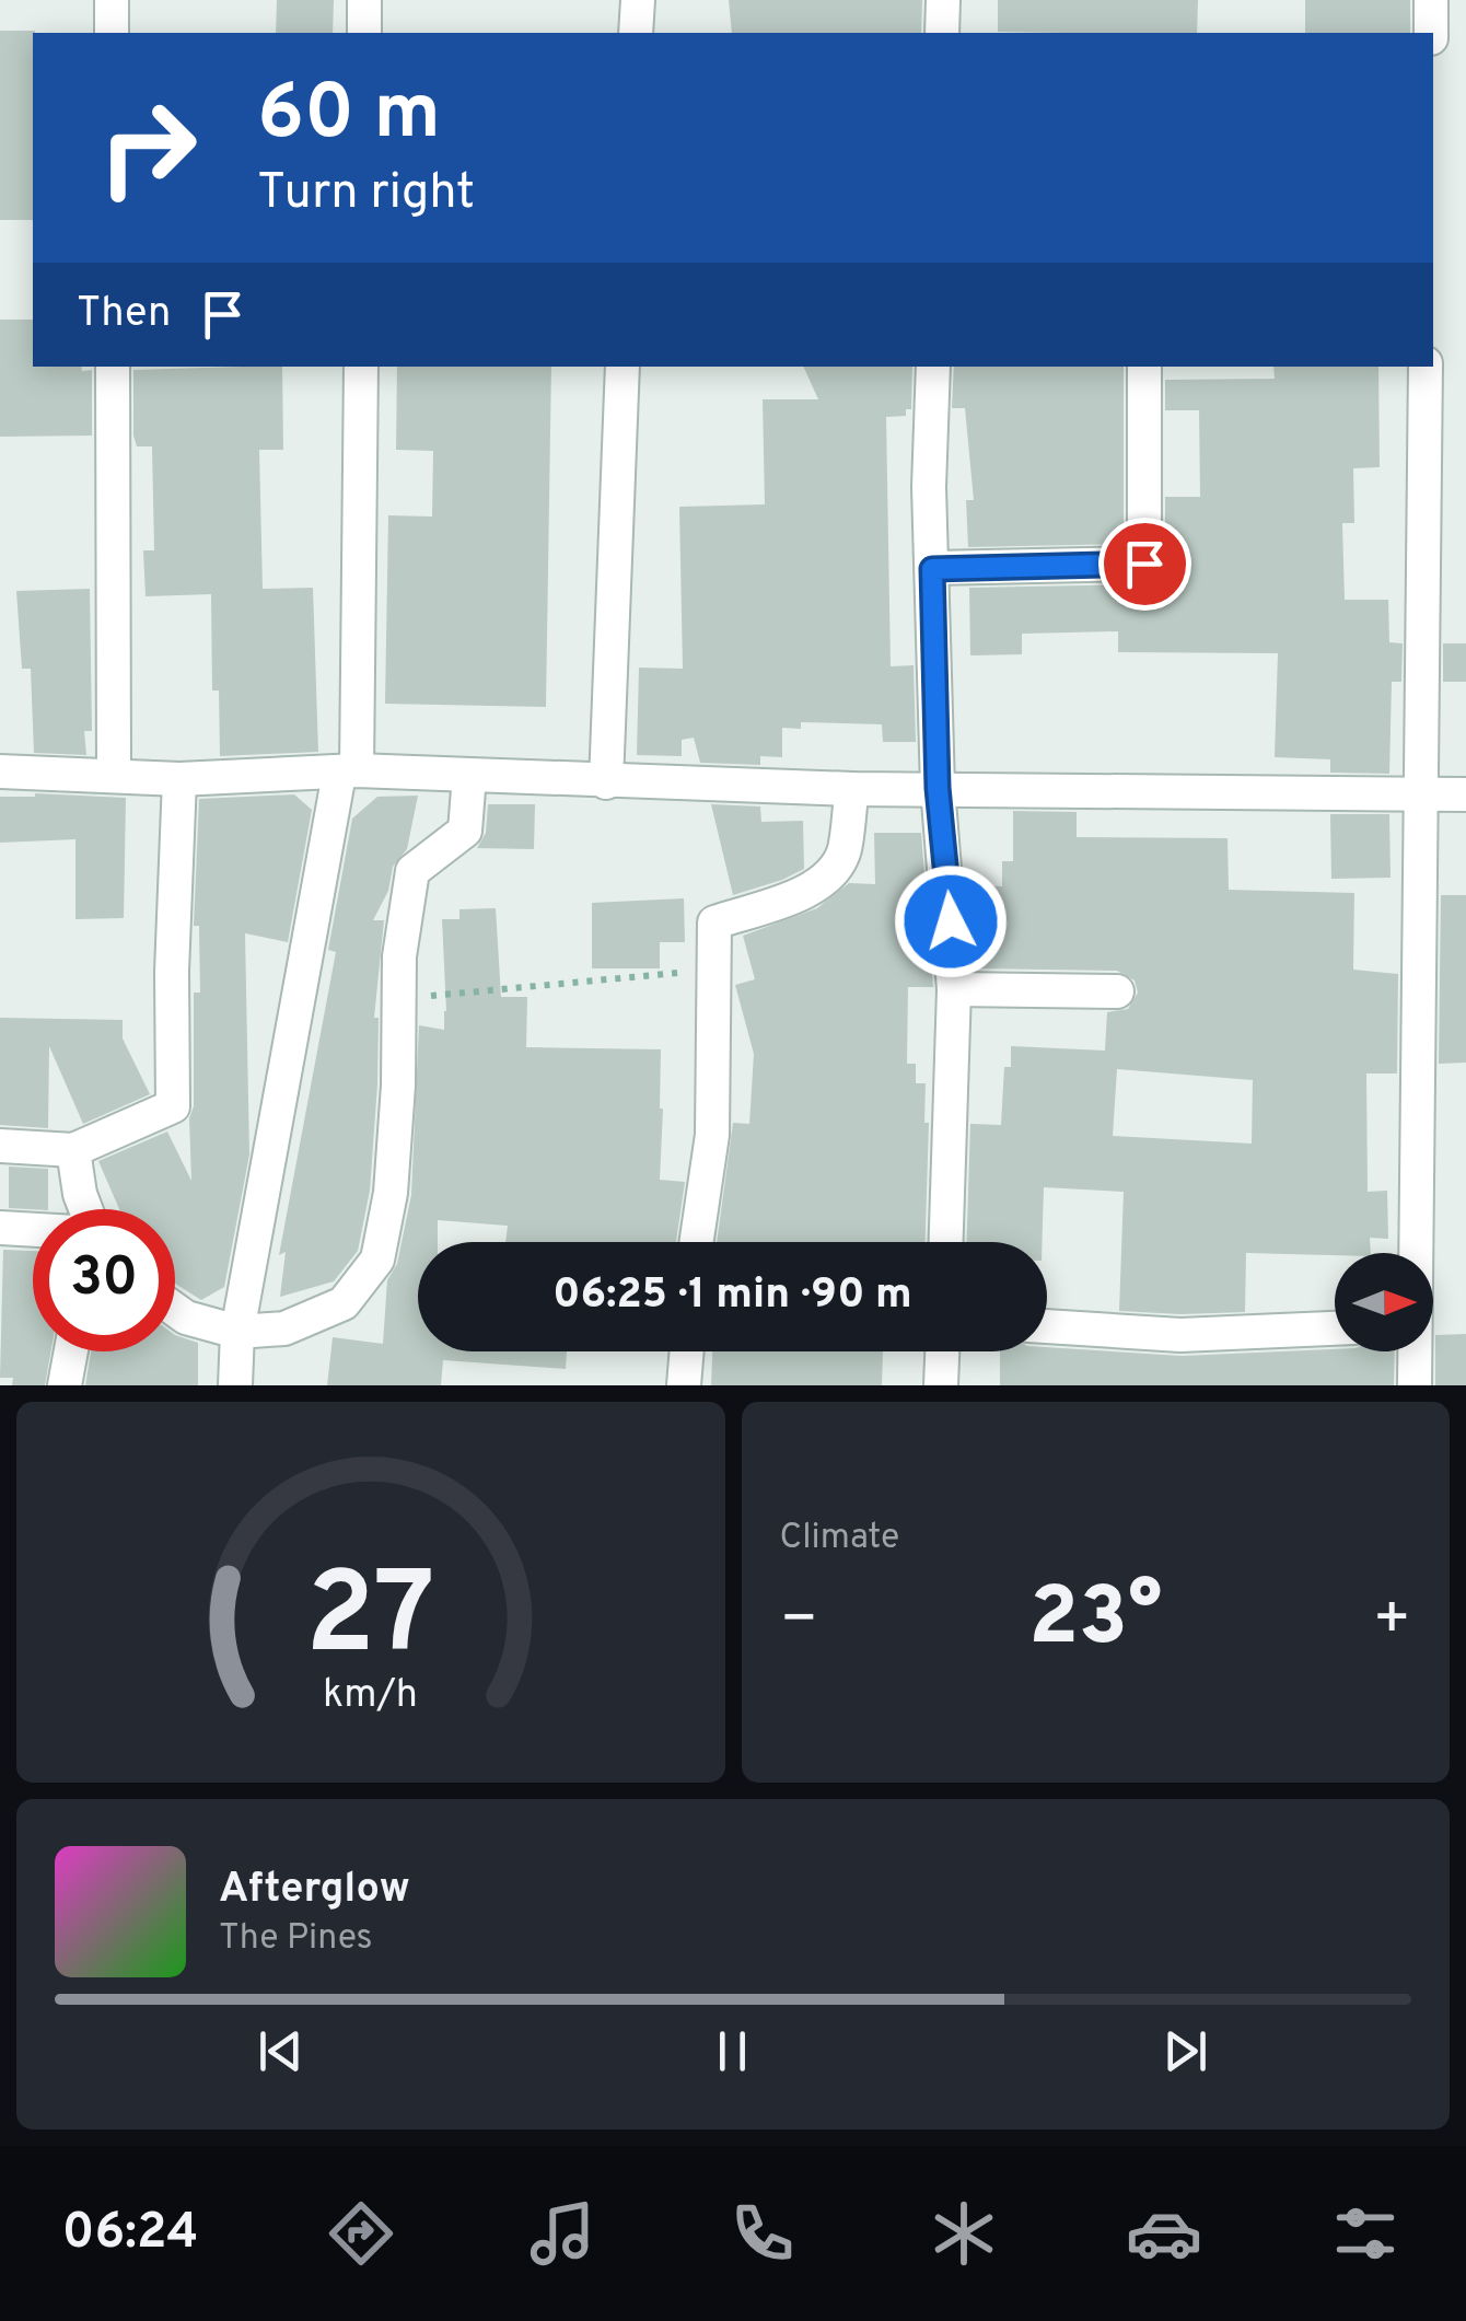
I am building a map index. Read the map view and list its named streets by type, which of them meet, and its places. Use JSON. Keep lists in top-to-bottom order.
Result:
{
  "north": "right",
  "page": {
    "turn": ["60 m", "Turn right"],
    "then": "Then",
    "limit": "30",
    "trip": "06:25 · 1 min · 90 m",
    "tile": "Climate",
    "heat": ["−", "23°", "+"],
    "song": ["Afterglow", "The Pines"],
    "tabs": "06:24",
    "gauge": ["27", "km/h"]
  }
}
